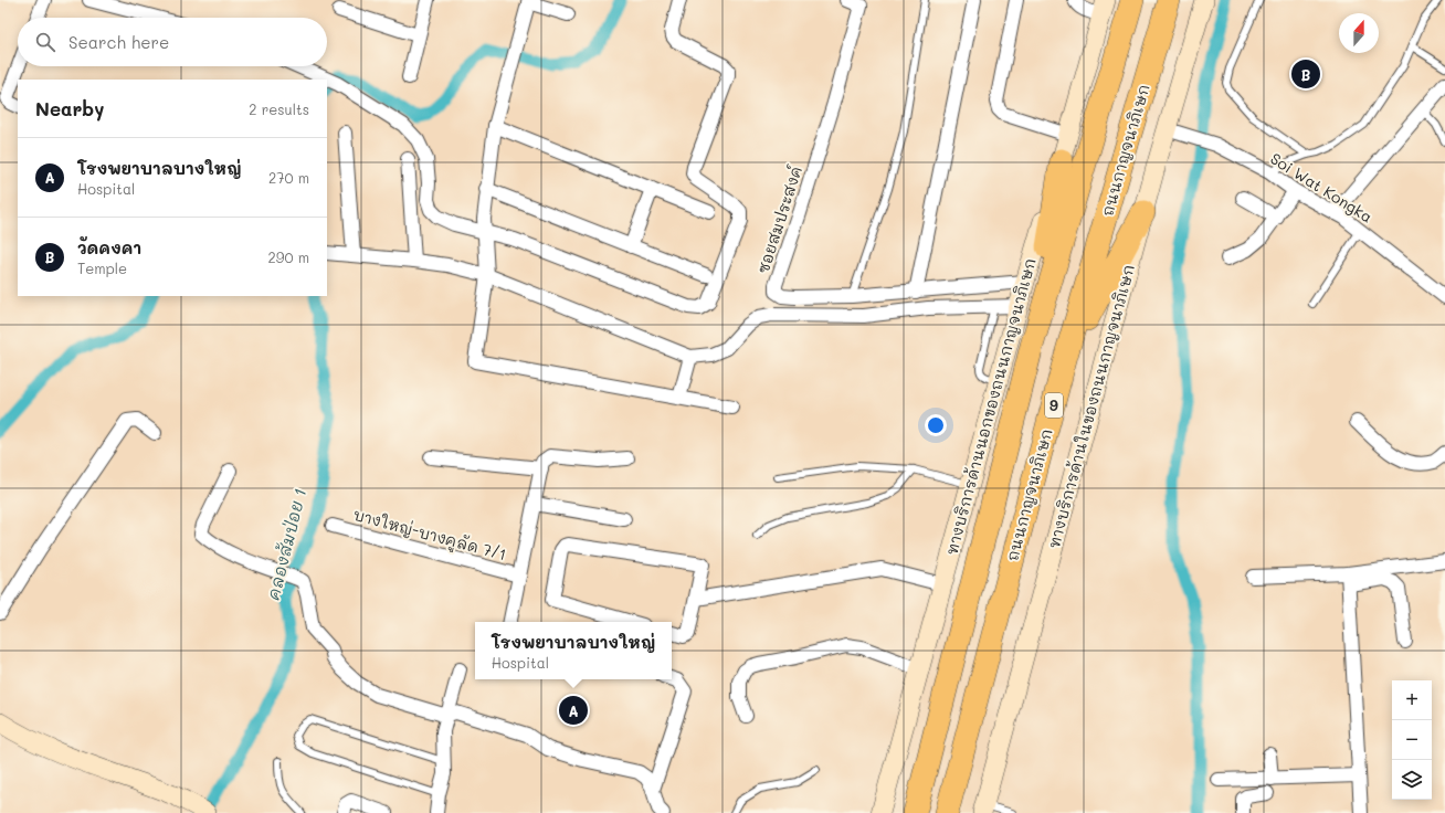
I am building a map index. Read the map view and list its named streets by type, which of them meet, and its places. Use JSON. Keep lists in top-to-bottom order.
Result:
{
  "streets": {
    "highway": ["ถนนกาญจนาภิเษก", "9"],
    "main road": ["ทางบริการด้านนอกของถนนกาญจนาภิเษก", "ทางบริการด้านในของถนนกาญจนาภิเษก"],
    "street": ["Soi Wat Kongka", "ซอยสมประสงค์", "บางใหญ่-บางคูลัด 7/1"]
  },
  "crossings": [
    ["Soi Wat Kongka", "ทางบริการด้านในของถนนกาญจนาภิเษก"],
    ["ซอยสมประสงค์", "ทางบริการด้านนอกของถนนกาญจนาภิเษก"]
  ],
  "water": ["คลองส้มป่อย 1"],
  "north": "top",
  "page": {
    "search": "Search here",
    "pins": ["B", "A"],
    "heading": ["Nearby", "2 results"],
    "list": [
      {
        "mark": "A",
        "name": "โรงพยาบาลบางใหญ่",
        "note": "Hospital",
        "value": "270 m"
      },
      {
        "mark": "B",
        "name": "วัดคงคา",
        "note": "Temple",
        "value": "290 m"
      }
    ],
    "popup": ["โรงพยาบาลบางใหญ่", "Hospital"],
    "map_buttons": ["+", "−"]
  }
}
